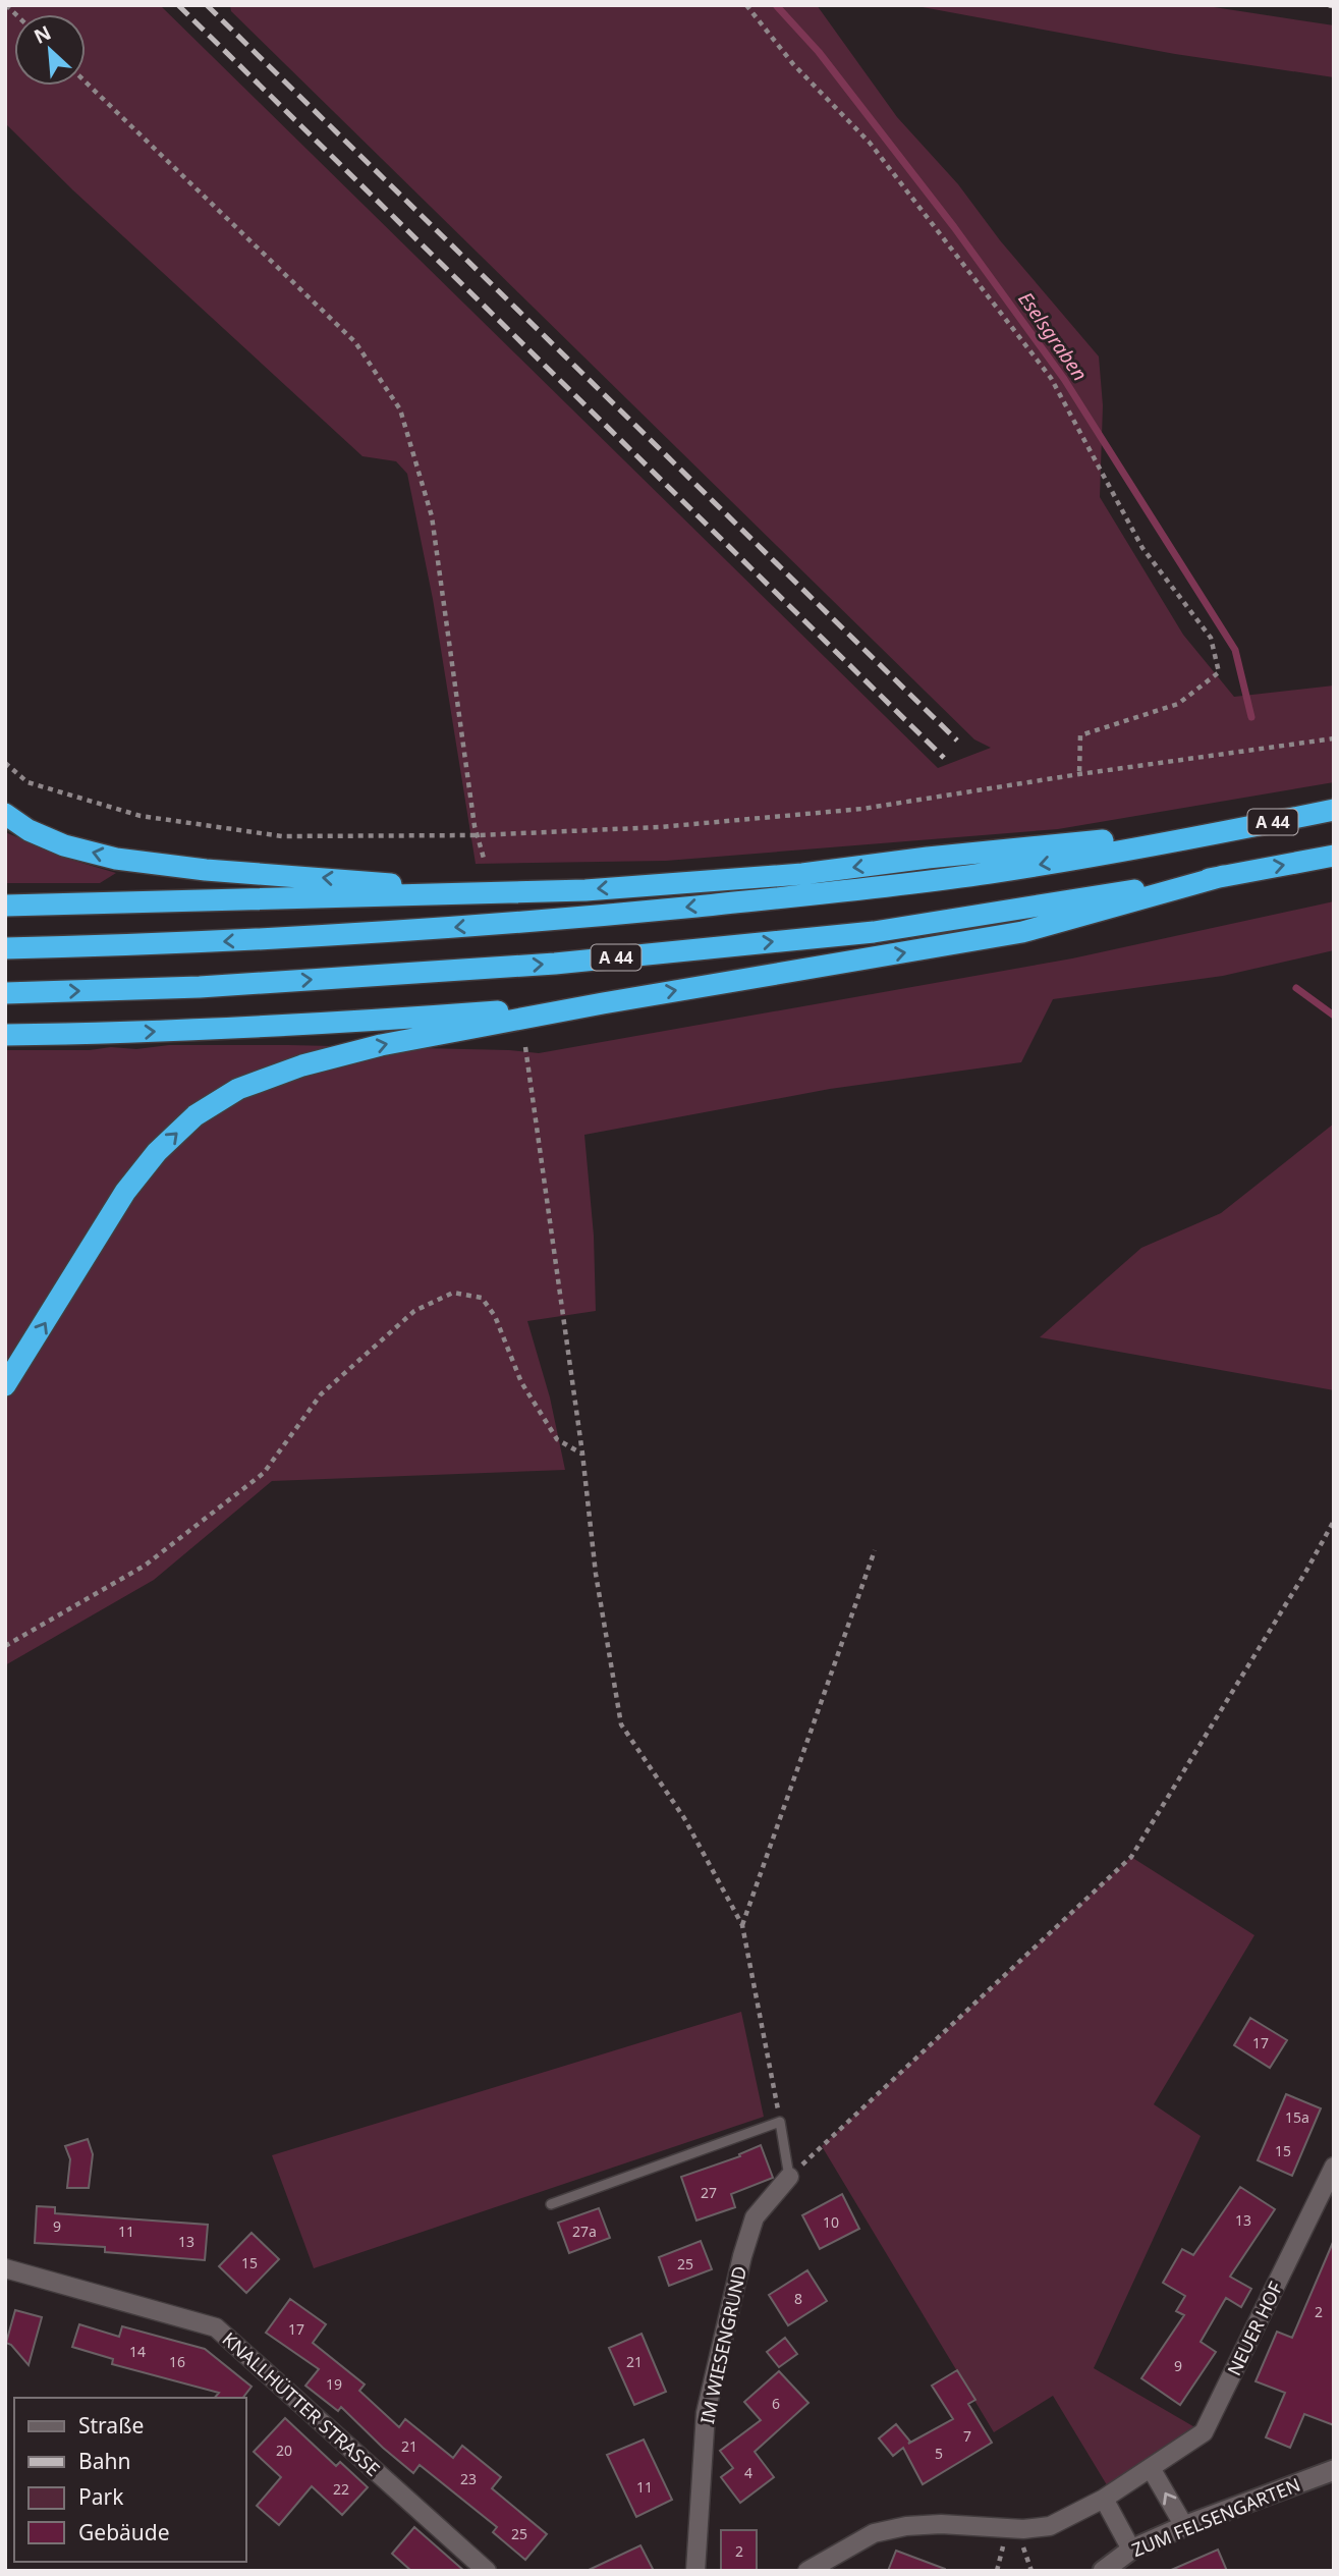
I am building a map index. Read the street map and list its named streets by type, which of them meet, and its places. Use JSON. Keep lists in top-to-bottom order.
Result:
{
  "streets": {
    "highway": ["A 44"],
    "street": [
      "NEUER HOF",
      "IM WIESENGRUND",
      "KNALLHÜTTER STRASSE",
      "ZUM FELSENGARTEN"
    ]
  },
  "water": ["Eselsgraben"],
  "house_numbers": [
    "17",
    "15a",
    "15",
    "27",
    "13",
    "10",
    "9",
    "11",
    "27a",
    "13",
    "15",
    "25",
    "8",
    "2",
    "17",
    "14",
    "16",
    "21",
    "9",
    "19",
    "6",
    "7",
    "21",
    "20",
    "5",
    "4",
    "23",
    "11",
    "22",
    "25",
    "2"
  ],
  "legend": [
    "Straße",
    "Bahn",
    "Park",
    "Gebäude"
  ],
  "north": "top left"
}
